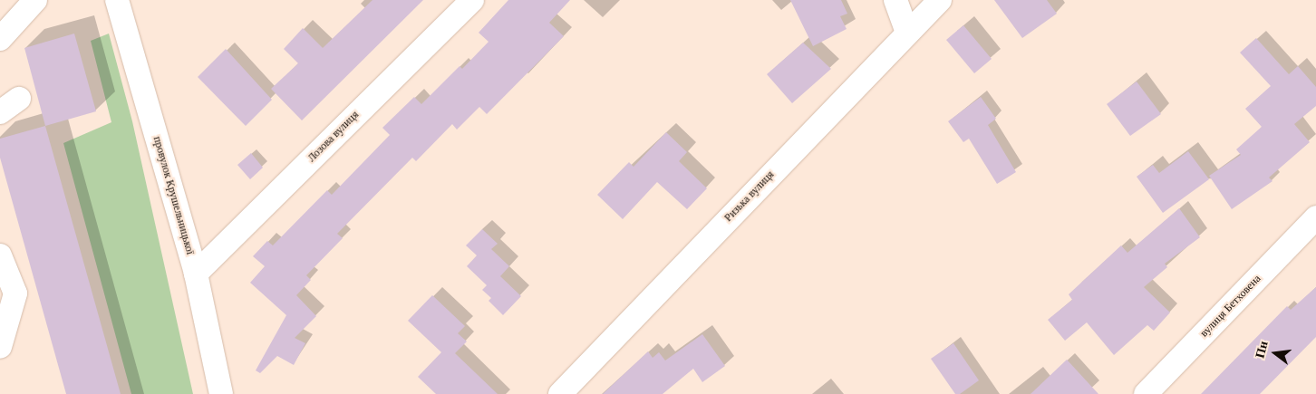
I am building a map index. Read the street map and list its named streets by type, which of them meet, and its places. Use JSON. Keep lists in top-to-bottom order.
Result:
{
  "streets": {
    "street": [
      "Лозова вулиця",
      "провулок Крушельницької",
      "Ризька вулиця",
      "вулиця Бетховена"
    ]
  },
  "crossings": [
    ["Лозова вулиця", "провулок Крушельницької"]
  ],
  "north": "left"
}
